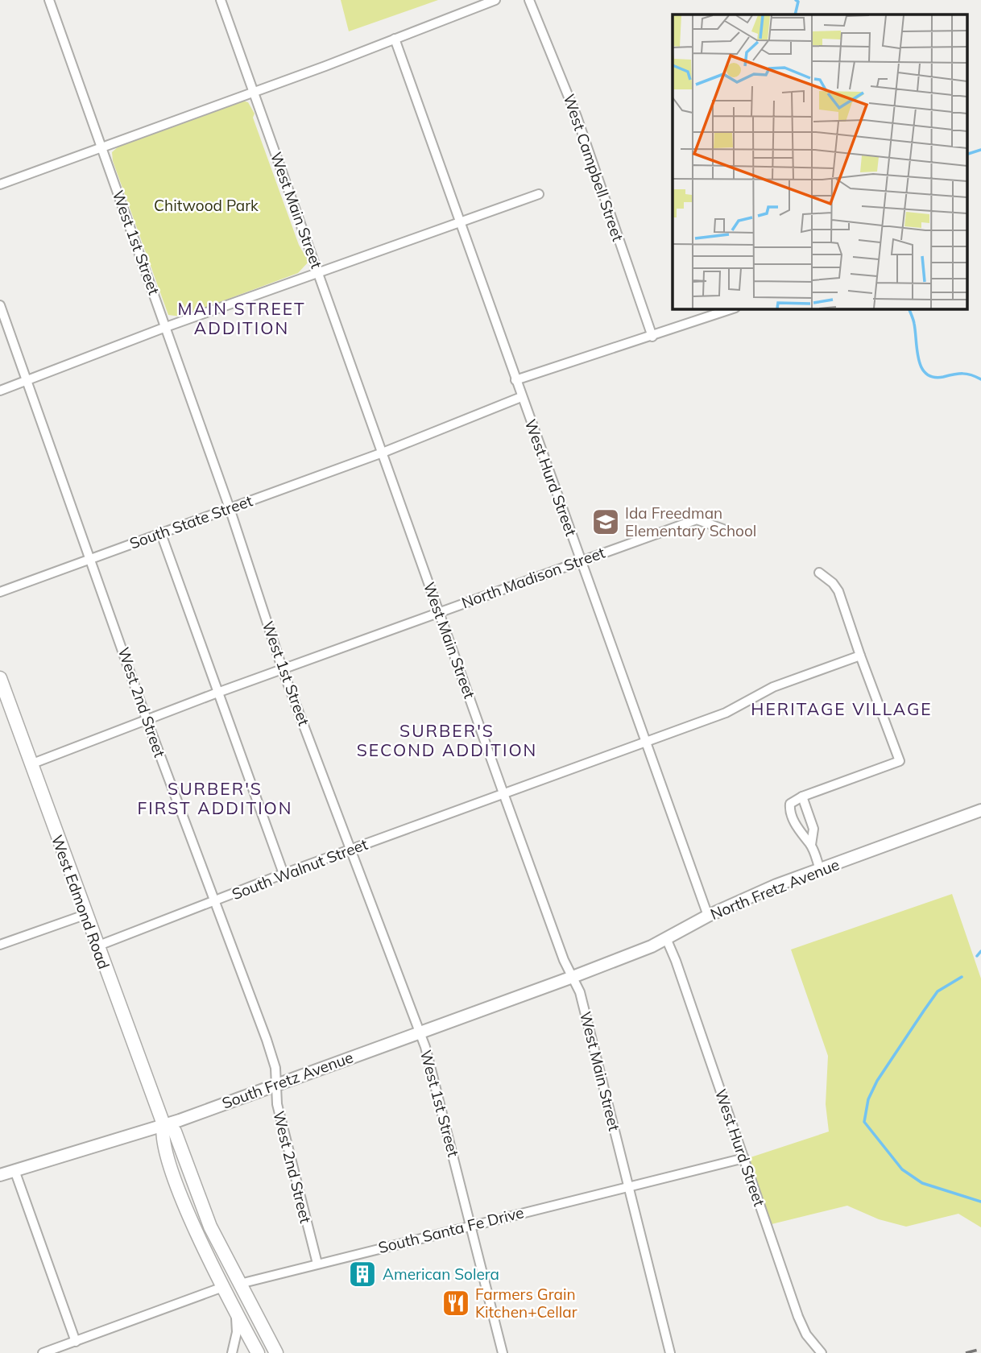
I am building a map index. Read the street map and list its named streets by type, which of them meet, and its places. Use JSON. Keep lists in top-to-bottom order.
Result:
{
  "streets": {
    "main road": ["West Edmond Road"],
    "street": [
      "West Campbell Street",
      "West Main Street",
      "West 1st Street",
      "West Hurd Street",
      "South State Street",
      "North Madison Street",
      "West 2nd Street",
      "South Walnut Street",
      "North Fretz Avenue",
      "South Fretz Avenue",
      "South Santa Fe Drive"
    ]
  },
  "crossings": [
    ["West Main Street", "South State Street"],
    ["West Main Street", "North Madison Street"],
    ["West Main Street", "South Walnut Street"],
    ["West Main Street", "North Fretz Avenue"],
    ["West Main Street", "South Fretz Avenue"],
    ["West Main Street", "South Santa Fe Drive"],
    ["West 1st Street", "South State Street"],
    ["West 1st Street", "North Madison Street"],
    ["West 1st Street", "South Walnut Street"],
    ["West 1st Street", "South Fretz Avenue"],
    ["West 1st Street", "South Santa Fe Drive"],
    ["West Hurd Street", "South State Street"],
    ["West Hurd Street", "North Madison Street"],
    ["West Hurd Street", "South Walnut Street"],
    ["West Hurd Street", "North Fretz Avenue"],
    ["West Hurd Street", "South Santa Fe Drive"],
    ["South State Street", "West 2nd Street"],
    ["North Madison Street", "West 2nd Street"],
    ["North Madison Street", "West Edmond Road"],
    ["West 2nd Street", "South Walnut Street"],
    ["West 2nd Street", "South Fretz Avenue"],
    ["West 2nd Street", "South Santa Fe Drive"],
    ["South Walnut Street", "West Edmond Road"],
    ["North Fretz Avenue", "South Fretz Avenue"],
    ["West Edmond Road", "South Fretz Avenue"],
    ["West Edmond Road", "South Santa Fe Drive"]
  ],
  "districts": [
    "MAIN STREET ADDITION",
    "HERITAGE VILLAGE",
    "SURBER'S SECOND ADDITION",
    "SURBER'S FIRST ADDITION"
  ],
  "parks": ["Chitwood Park"],
  "places": {
    "school or university": ["Ida Freedman Elementary School"],
    "building": ["American Solera"],
    "restaurant": ["Farmers Grain Kitchen+Cellar"]
  }
}
